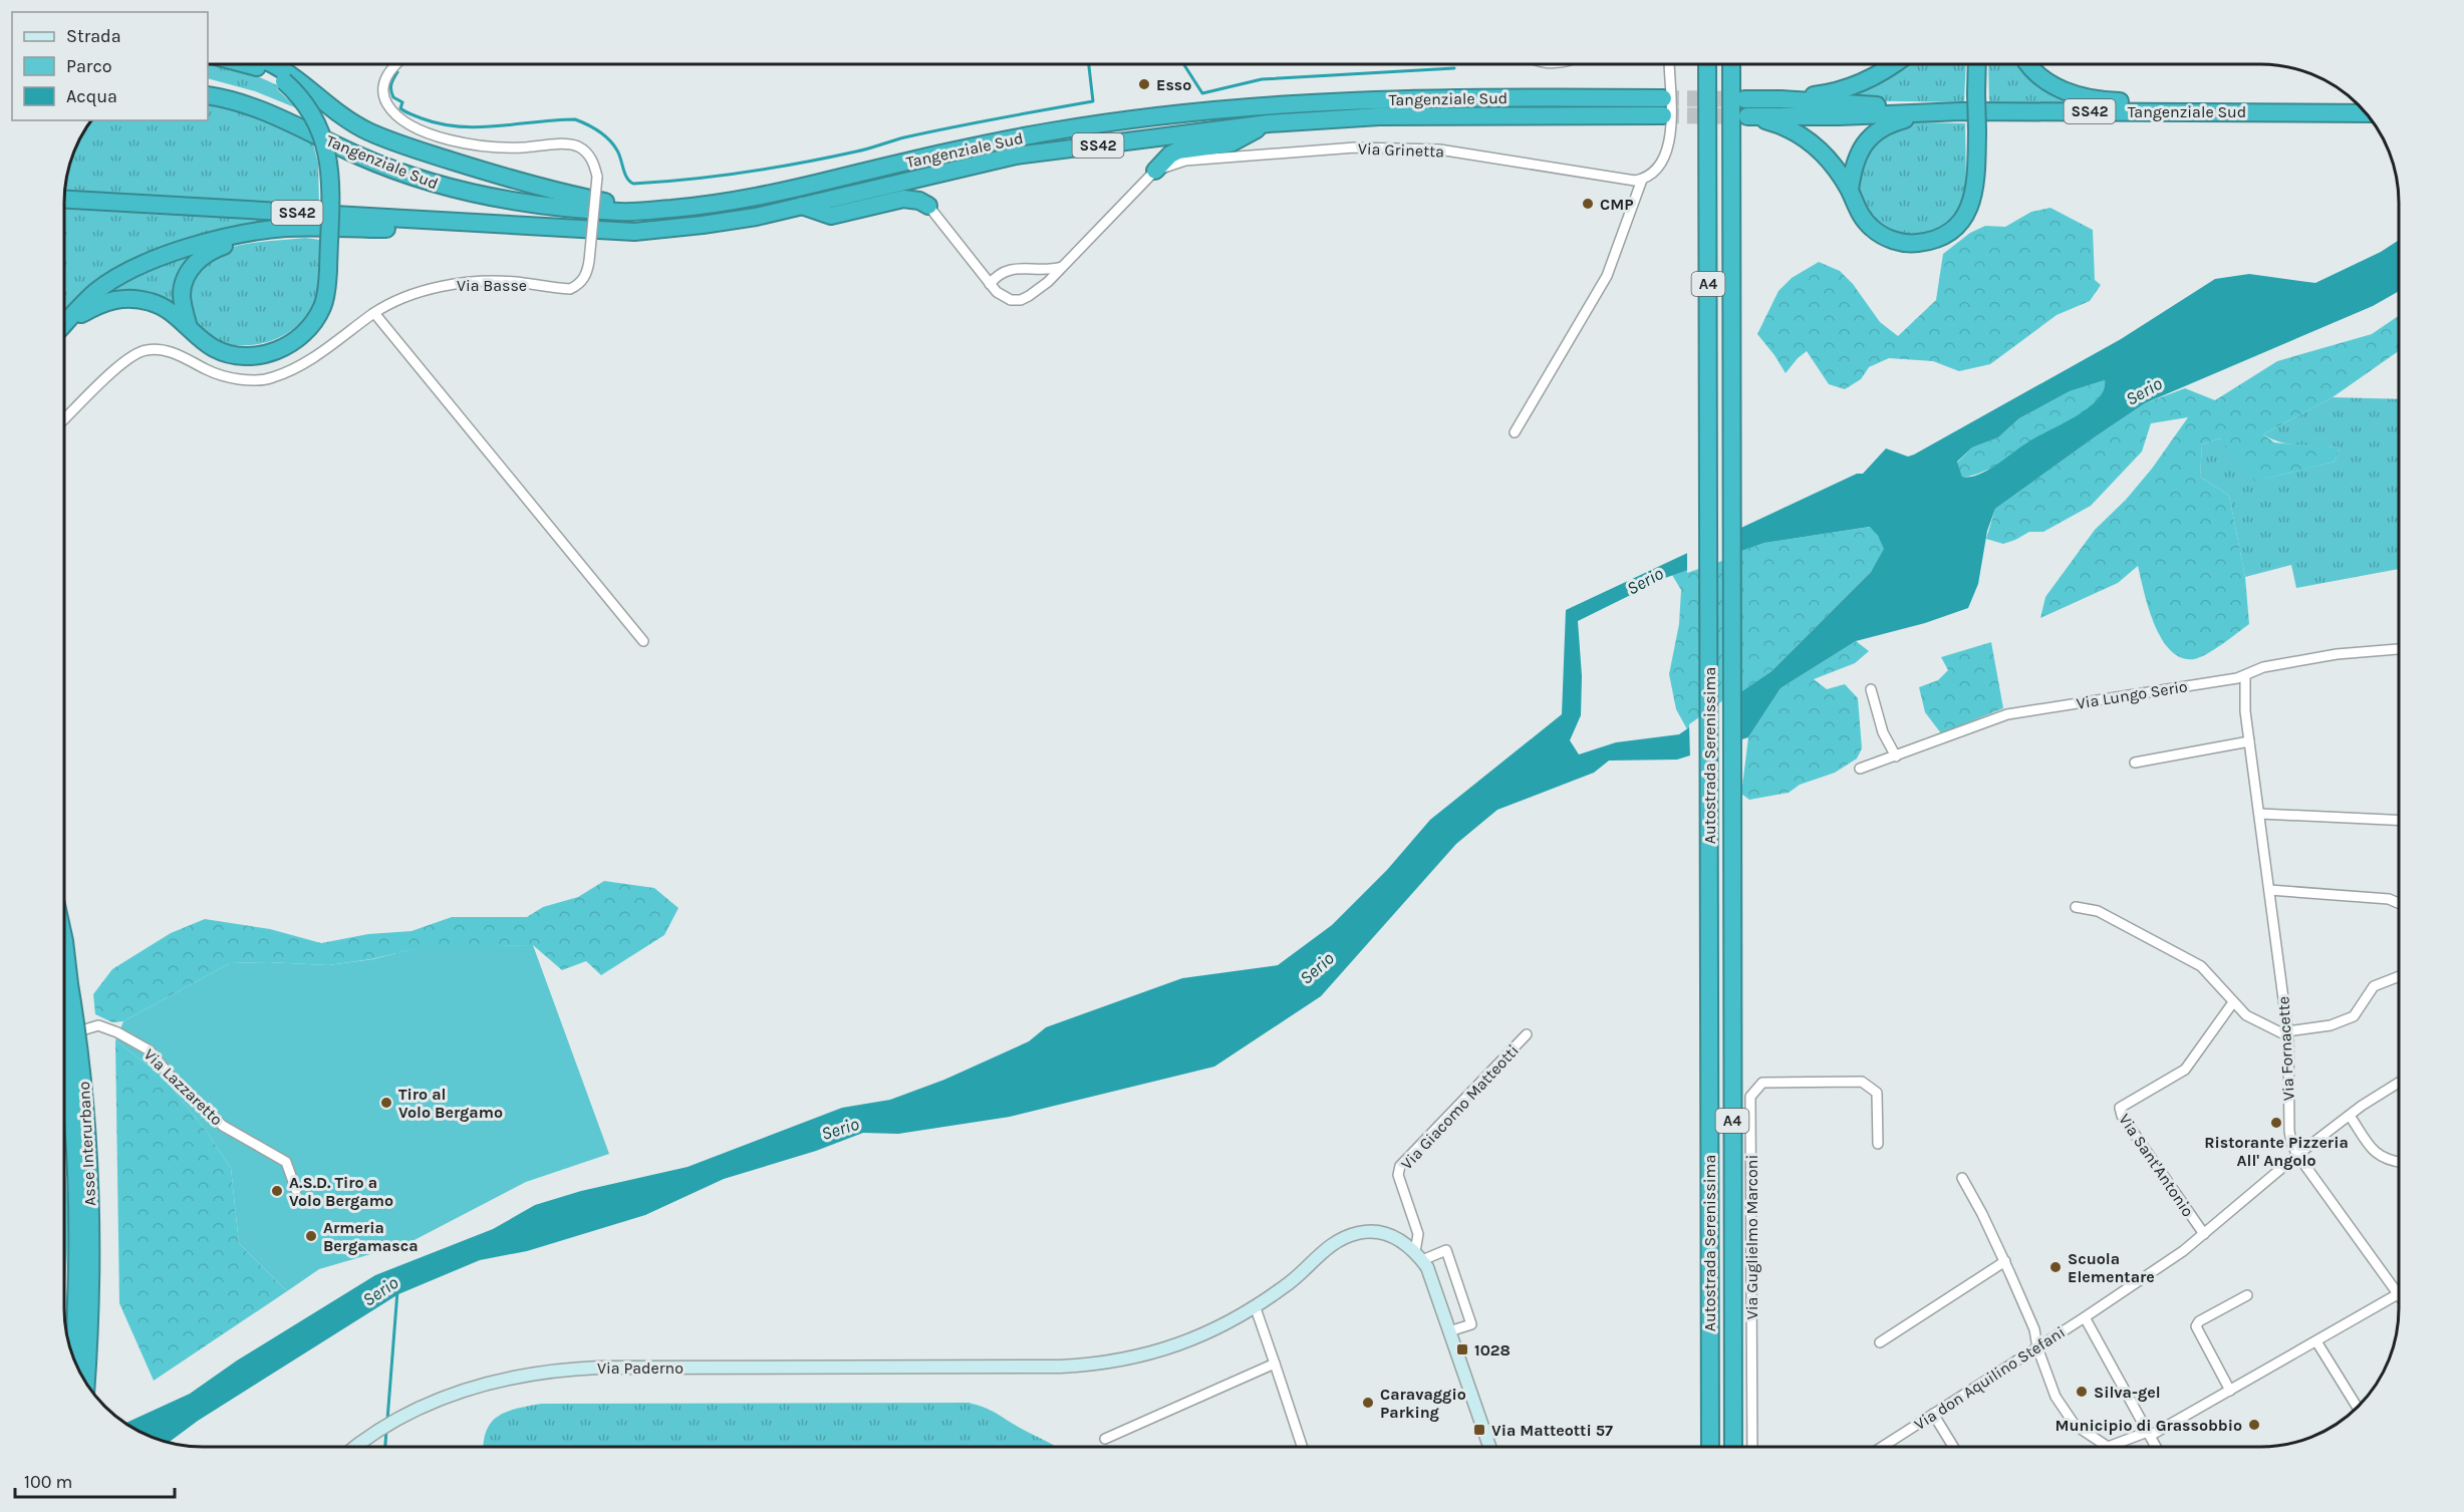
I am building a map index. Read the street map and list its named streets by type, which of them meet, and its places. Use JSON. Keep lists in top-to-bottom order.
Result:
{
  "streets": {
    "highway": [
      "Tangenziale Sud",
      "SS42",
      "A4",
      "Autostrada Serenissima",
      "Asse Interurbano"
    ],
    "street": [
      "Via Grinetta",
      "Via Basse",
      "Via Lungo Serio",
      "Via Fornacette",
      "Via Lazzaretto",
      "Via Giacomo Matteotti",
      "Via Sant'Antonio",
      "Via Guglielmo Marconi",
      "Via Paderno",
      "Via don Aquilino Stefani"
    ]
  },
  "crossings": [
    ["Tangenziale Sud", "SS42"],
    ["Via Lungo Serio", "Via Fornacette"]
  ],
  "water": ["Serio"],
  "places": {
    "other": [
      "Esso",
      "CMP",
      "Tiro al Volo Bergamo",
      "Ristorante Pizzeria All' Angolo",
      "A.S.D. Tiro a Volo Bergamo",
      "Armeria Bergamasca",
      "Scuola Elementare",
      "Silva-gel",
      "Caravaggio Parking",
      "Municipio di Grassobbio"
    ],
    "transit": ["1028", "Via Matteotti 57"]
  },
  "legend": ["Strada", "Parco", "Acqua"],
  "scale_bar": "100 m"
}
